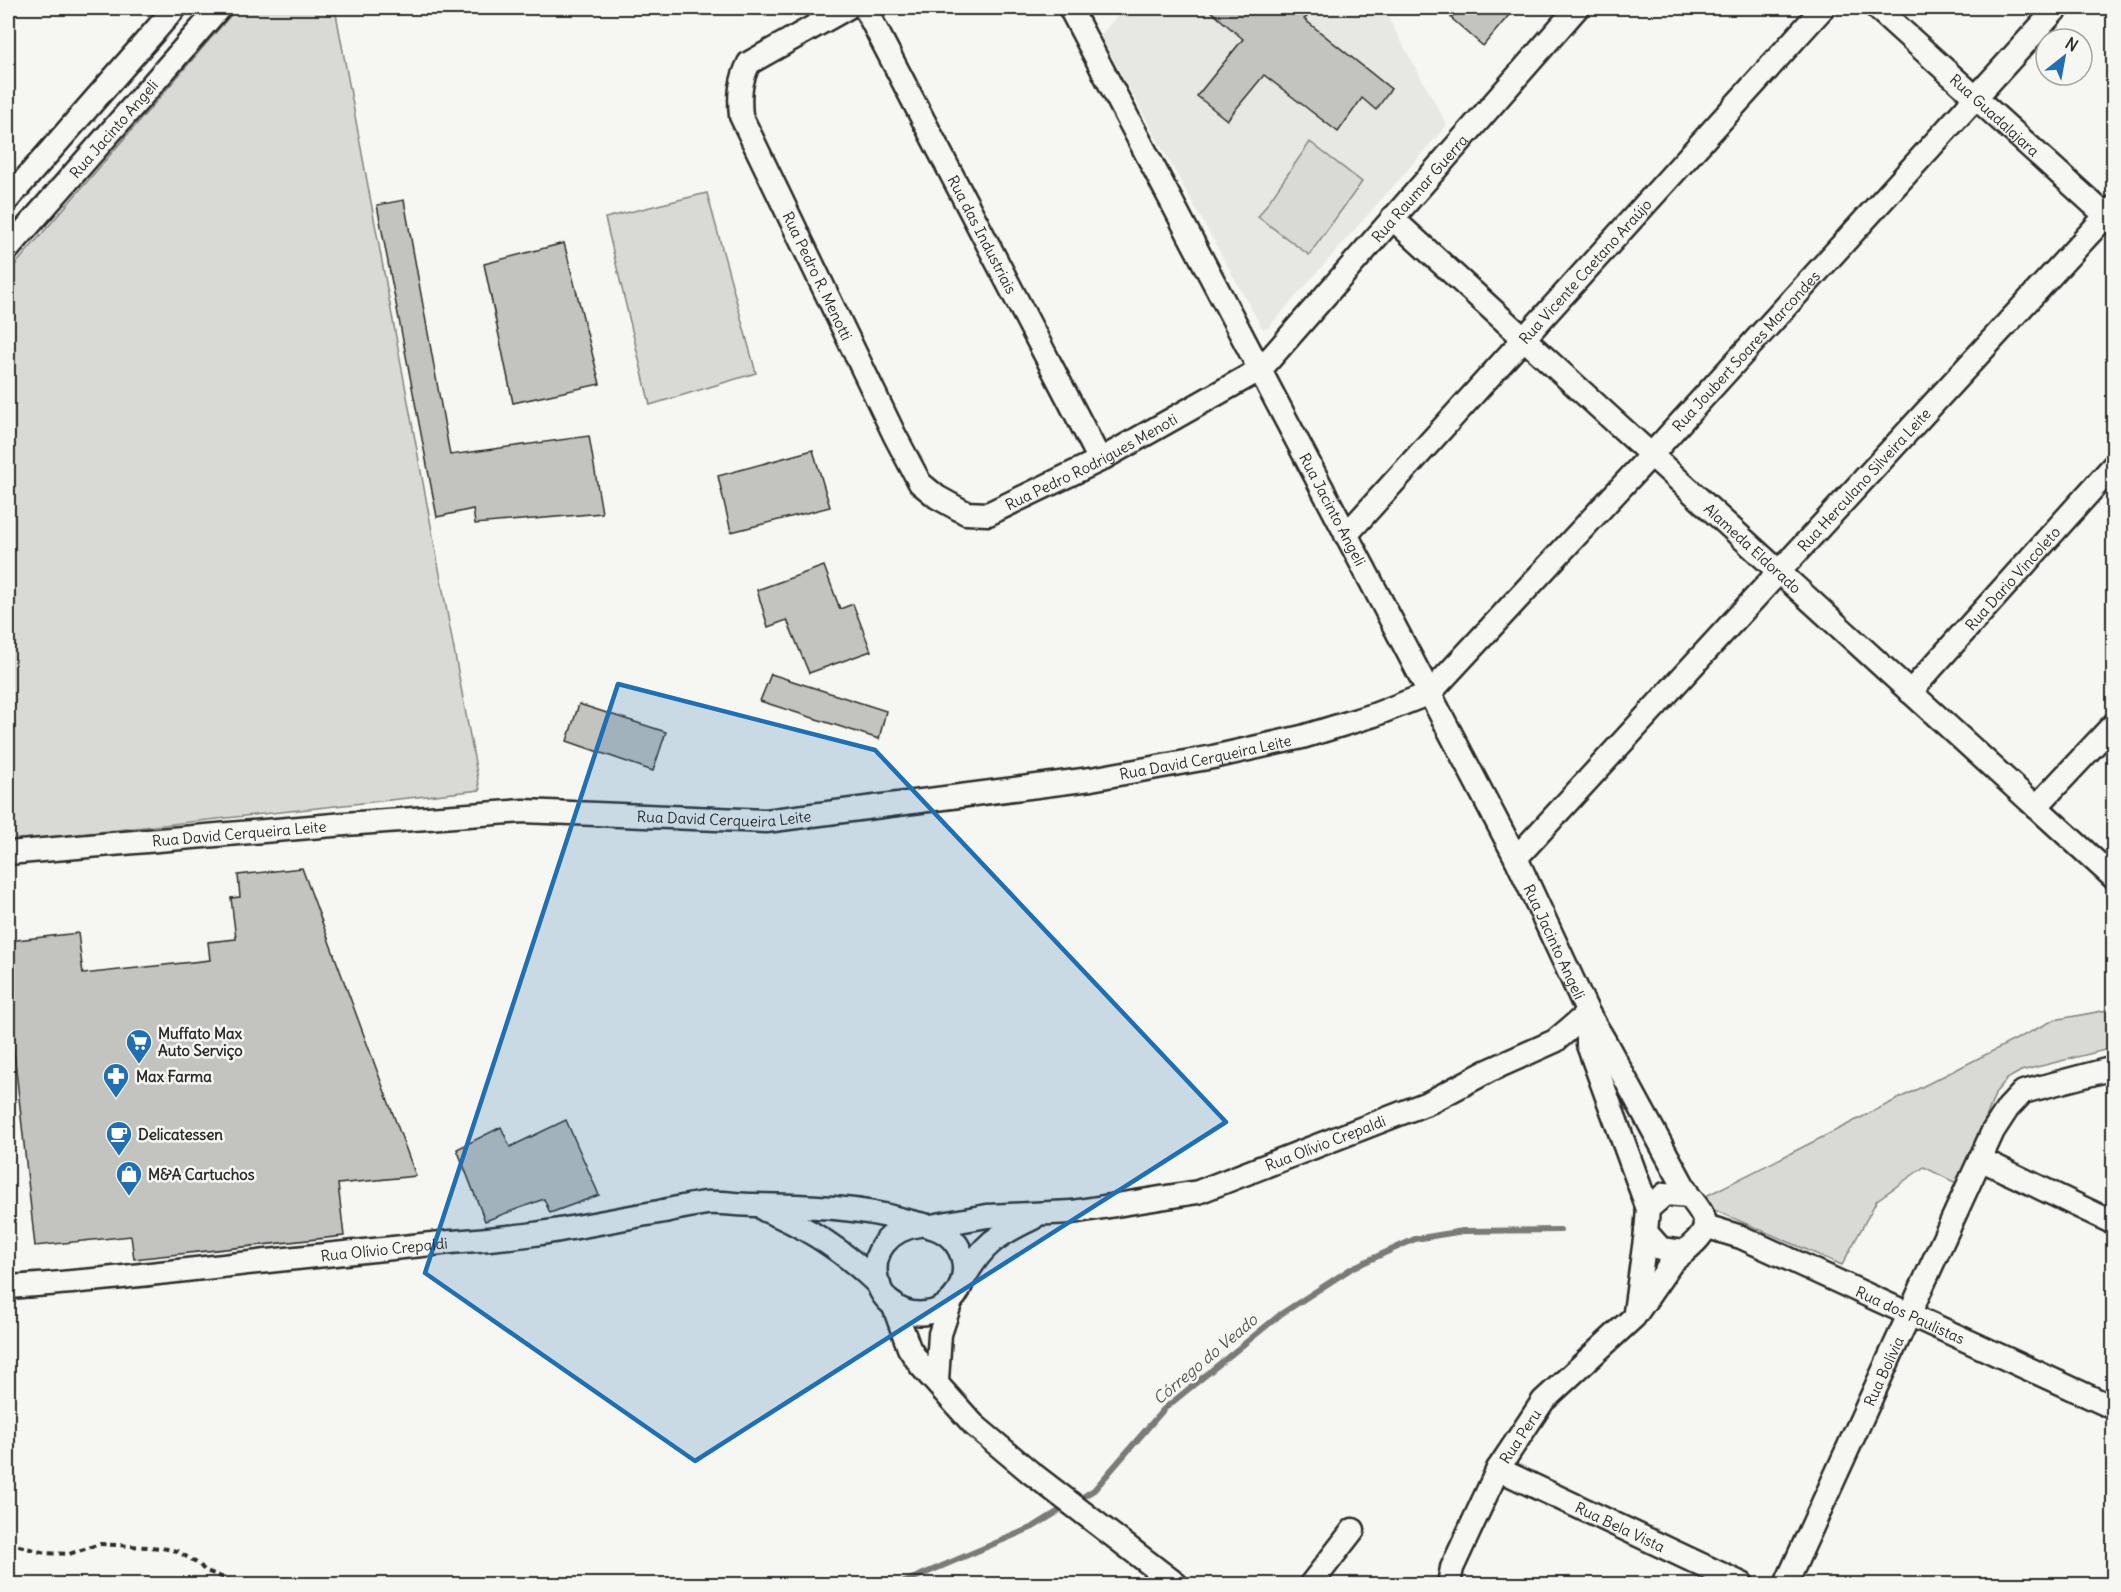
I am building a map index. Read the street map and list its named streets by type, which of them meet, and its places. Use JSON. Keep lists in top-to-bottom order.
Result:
{
  "streets": {
    "street": [
      "Rua Guadalajara",
      "Rua Jacinto Angeli",
      "Rua Raumar Guerra",
      "Rua das Industriais",
      "Rua Vicente Caetano Araújo",
      "Rua Pedro R. Menotti",
      "Rua Joubert Soares Marcondes",
      "Rua Pedro Rodrigues Menoti",
      "Rua Herculano Silveira Leite",
      "Alameda Eldorado",
      "Rua Dario Vincoleto",
      "Rua David Cerqueira Leite",
      "Rua Olívio Crepaldi",
      "Rua dos Paulistas",
      "Rua Bolívia",
      "Rua Peru",
      "Rua Bela Vista"
    ]
  },
  "crossings": [
    ["Rua Guadalajara", "Rua Joubert Soares Marcondes"],
    ["Rua Guadalajara", "Rua Herculano Silveira Leite"],
    ["Rua Jacinto Angeli", "Rua Raumar Guerra"],
    ["Rua Jacinto Angeli", "Rua Vicente Caetano Araújo"],
    ["Rua Jacinto Angeli", "Rua Joubert Soares Marcondes"],
    ["Rua Jacinto Angeli", "Rua Pedro Rodrigues Menoti"],
    ["Rua Jacinto Angeli", "Rua Herculano Silveira Leite"],
    ["Rua Jacinto Angeli", "Rua David Cerqueira Leite"],
    ["Rua Jacinto Angeli", "Rua Olívio Crepaldi"],
    ["Rua Jacinto Angeli", "Rua dos Paulistas"],
    ["Rua Jacinto Angeli", "Rua Peru"],
    ["Rua Raumar Guerra", "Rua Pedro Rodrigues Menoti"],
    ["Rua Raumar Guerra", "Alameda Eldorado"],
    ["Rua das Industriais", "Rua Pedro Rodrigues Menoti"],
    ["Rua Vicente Caetano Araújo", "Alameda Eldorado"],
    ["Rua Pedro R. Menotti", "Rua Pedro Rodrigues Menoti"],
    ["Rua Joubert Soares Marcondes", "Alameda Eldorado"],
    ["Rua Joubert Soares Marcondes", "Rua David Cerqueira Leite"],
    ["Rua Herculano Silveira Leite", "Alameda Eldorado"],
    ["Alameda Eldorado", "Rua Dario Vincoleto"],
    ["Rua dos Paulistas", "Rua Bolívia"],
    ["Rua dos Paulistas", "Rua Peru"],
    ["Rua Peru", "Rua Bela Vista"]
  ],
  "water": ["Córrego do Veado"],
  "places": {
    "supermarket": ["Muffato Max Auto Serviço"],
    "pharmacy": ["Max Farma"],
    "cafe": ["Delicatessen"],
    "shop": ["M&A Cartuchos"]
  },
  "north": "top right"
}
